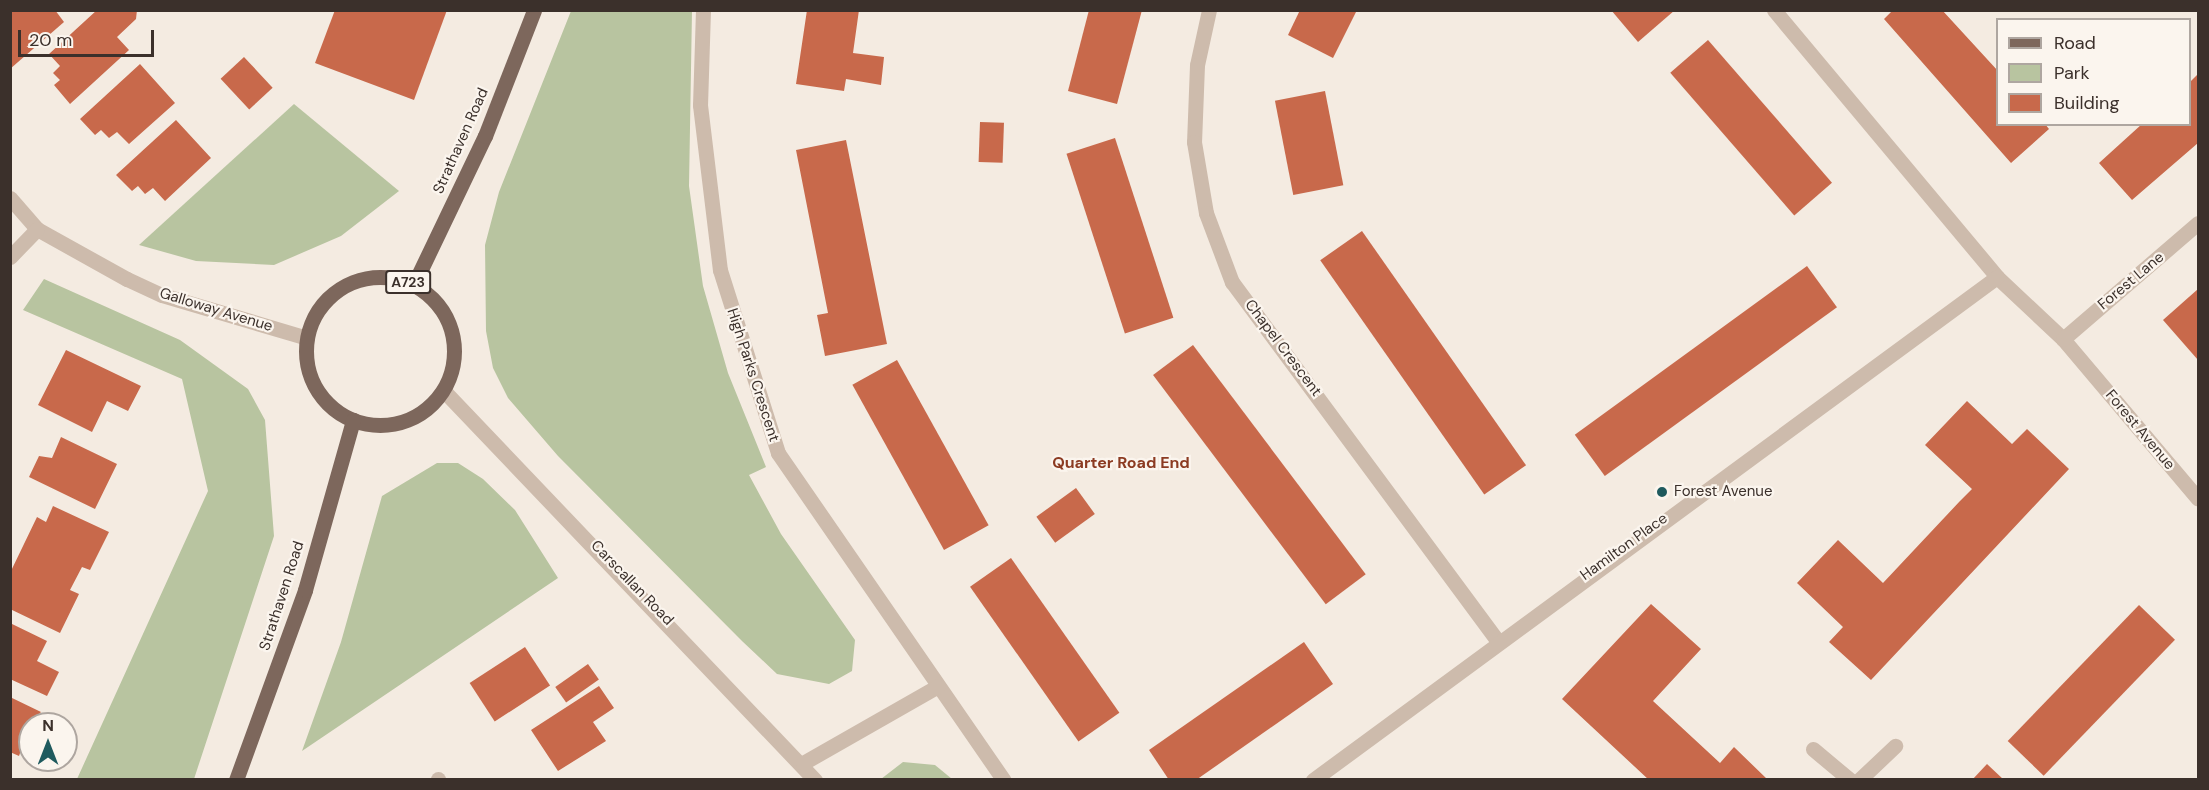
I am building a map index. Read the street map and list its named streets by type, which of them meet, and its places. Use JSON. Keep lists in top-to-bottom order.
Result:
{
  "streets": {
    "main road": ["Strathaven Road", "A723"],
    "street": [
      "Forest Lane",
      "Galloway Avenue",
      "Chapel Crescent",
      "High Parks Crescent",
      "Forest Avenue",
      "Hamilton Place",
      "Carscallan Road"
    ]
  },
  "crossings": [
    ["Strathaven Road", "A723"],
    ["Strathaven Road", "Galloway Avenue"],
    ["Strathaven Road", "Carscallan Road"],
    ["Forest Lane", "Forest Avenue"],
    ["A723", "Galloway Avenue"],
    ["A723", "Carscallan Road"],
    ["Galloway Avenue", "Carscallan Road"],
    ["Chapel Crescent", "Hamilton Place"],
    ["Forest Avenue", "Hamilton Place"]
  ],
  "districts": ["Quarter Road End"],
  "places": ["Forest Avenue"],
  "legend": ["Road", "Park", "Building"],
  "scale_bar": "20 m",
  "north": "top"
}
